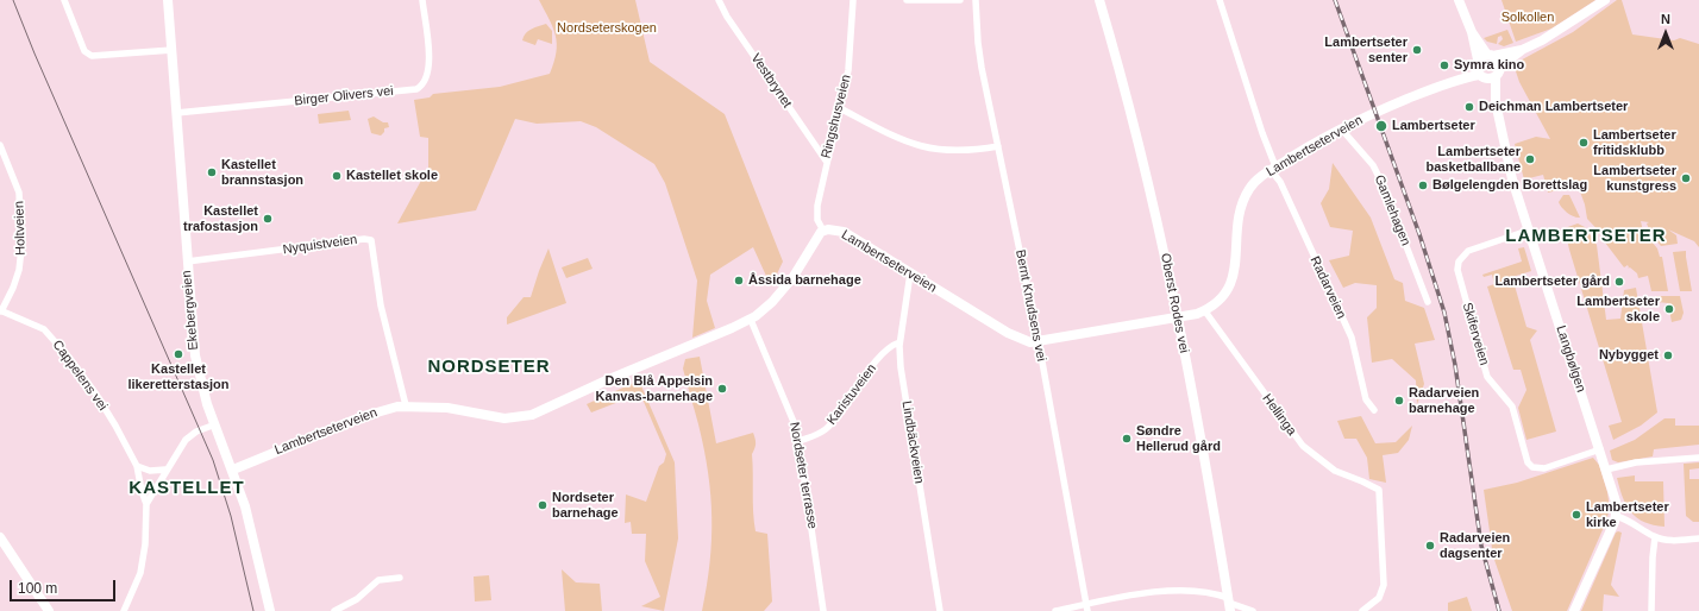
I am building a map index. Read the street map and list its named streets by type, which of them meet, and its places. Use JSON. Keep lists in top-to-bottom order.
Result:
{
  "streets": {
    "main road": [
      "Lambertseterveien",
      "Oberst Rodes vei",
      "Ekebergveien",
      "Langbølgen"
    ],
    "street": [
      "Vestbrynet",
      "Birger Olivers vei",
      "Ringshusveien",
      "Gamlehagen",
      "Holtveien",
      "Nyquistveien",
      "Radarveien",
      "Bernt Knudsens vei",
      "Skiferveien",
      "Cappelens vei",
      "Karistuveien",
      "Hellinga",
      "Lindbäckveien",
      "Nordseter terrasse"
    ]
  },
  "crossings": [
    ["Vestbrynet", "Ringshusveien"],
    ["Birger Olivers vei", "Ekebergveien"],
    ["Ringshusveien", "Lambertseterveien"],
    ["Lambertseterveien", "Gamlehagen"],
    ["Lambertseterveien", "Nyquistveien"],
    ["Lambertseterveien", "Radarveien"],
    ["Lambertseterveien", "Oberst Rodes vei"],
    ["Lambertseterveien", "Bernt Knudsens vei"],
    ["Lambertseterveien", "Ekebergveien"],
    ["Lambertseterveien", "Langbølgen"],
    ["Lambertseterveien", "Hellinga"],
    ["Lambertseterveien", "Lindbäckveien"],
    ["Lambertseterveien", "Nordseter terrasse"],
    ["Holtveien", "Cappelens vei"],
    ["Nyquistveien", "Ekebergveien"],
    ["Skiferveien", "Langbølgen"],
    ["Karistuveien", "Lindbäckveien"],
    ["Karistuveien", "Nordseter terrasse"]
  ],
  "districts": ["LAMBERTSETER", "NORDSETER", "KASTELLET"],
  "parks": ["Solkollen", "Nordseterskogen"],
  "places": [
    "Lambertseter senter",
    "Symra kino",
    "Deichman Lambertseter",
    "Lambertseter",
    "Lambertseter fritidsklubb",
    "Lambertseter basketballbane",
    "Kastellet brannstasjon",
    "Kastellet skole",
    "Lambertseter kunstgress",
    "Bølgelengden Borettslag",
    "Kastellet trafostasjon",
    "Åssida barnehage",
    "Lambertseter gård",
    "Lambertseter skole",
    "Kastellet likeretterstasjon",
    "Nybygget",
    "Den Blå Appelsin Kanvas-barnehage",
    "Radarveien barnehage",
    "Søndre Hellerud gård",
    "Nordseter barnehage",
    "Lambertseter kirke",
    "Radarveien dagsenter"
  ],
  "scale_bar": "100 m",
  "north": "top"
}
